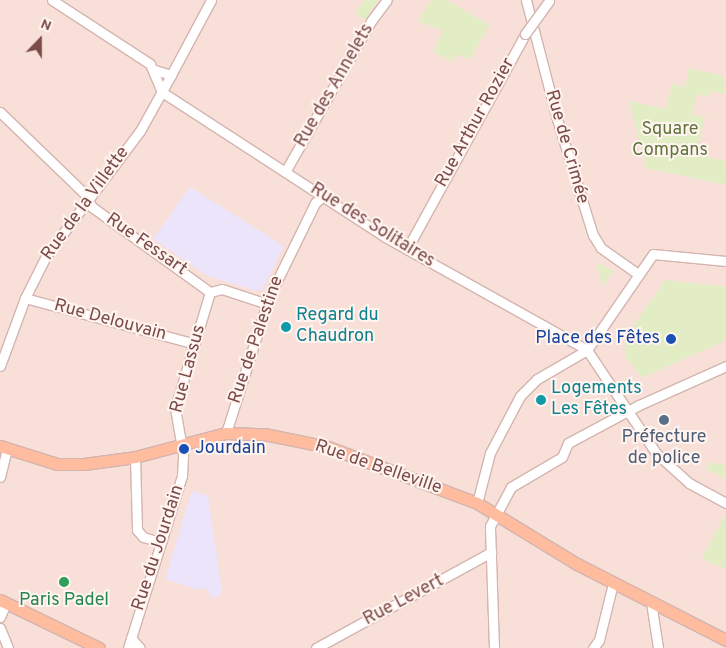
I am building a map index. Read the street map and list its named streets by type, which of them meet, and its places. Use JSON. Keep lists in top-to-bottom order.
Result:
{
  "streets": {
    "main road": ["Rue de Belleville"],
    "street": [
      "Rue des Annelets",
      "Rue Arthur Rozier",
      "Rue de Crimée",
      "Rue de la Villette",
      "Rue des Solitaires",
      "Rue Fessart",
      "Rue Delouvain",
      "Rue de Palestine",
      "Rue Lassus",
      "Rue du Jourdain",
      "Rue Levert"
    ]
  },
  "crossings": [
    ["Rue des Annelets", "Rue des Solitaires"],
    ["Rue Arthur Rozier", "Rue des Solitaires"],
    ["Rue de la Villette", "Rue des Solitaires"],
    ["Rue de la Villette", "Rue Fessart"],
    ["Rue de la Villette", "Rue Delouvain"],
    ["Rue des Solitaires", "Rue de Palestine"],
    ["Rue Fessart", "Rue Lassus"],
    ["Rue Delouvain", "Rue Lassus"],
    ["Rue de Palestine", "Rue de Belleville"],
    ["Rue Lassus", "Rue de Belleville"],
    ["Rue Lassus", "Rue du Jourdain"],
    ["Rue de Belleville", "Rue du Jourdain"]
  ],
  "parks": ["Square Compans"],
  "places": [
    "Regard du Chaudron",
    "Place des Fêtes",
    "Logements Les Fêtes",
    "Préfecture de police",
    "Jourdain",
    "Paris Padel"
  ],
  "north": "top"
}
